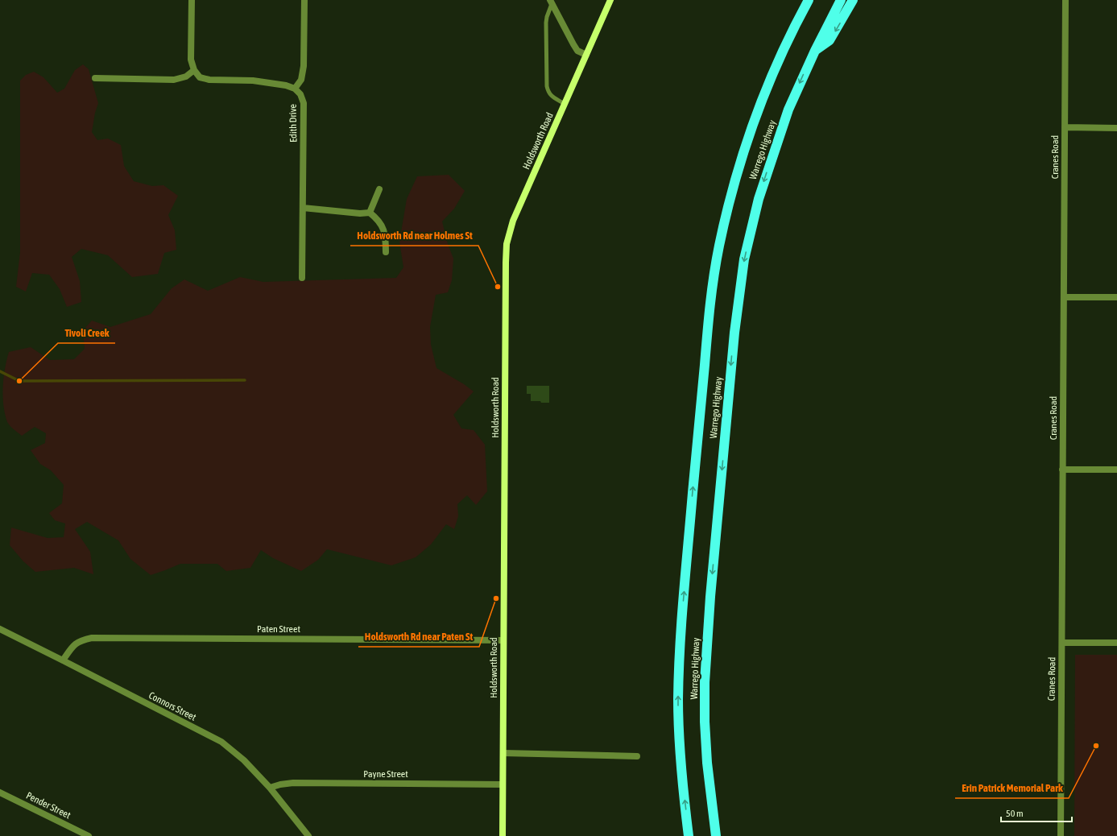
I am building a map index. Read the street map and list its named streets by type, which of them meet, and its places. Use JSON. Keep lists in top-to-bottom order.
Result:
{
  "streets": {
    "highway": ["Warrego Highway"],
    "street": [
      "Edith Drive",
      "Holdsworth Road",
      "Cranes Road",
      "Paten Street",
      "Connors Street",
      "Payne Street",
      "Pender Street"
    ]
  },
  "crossings": [
    ["Holdsworth Road", "Paten Street"],
    ["Holdsworth Road", "Payne Street"],
    ["Paten Street", "Connors Street"],
    ["Connors Street", "Payne Street"]
  ],
  "places": [
    "Holdsworth Rd near Holmes St",
    "Tivoli Creek",
    "Holdsworth Rd near Paten St",
    "Erin Patrick Memorial Park"
  ],
  "scale_bar": "50 m"
}
